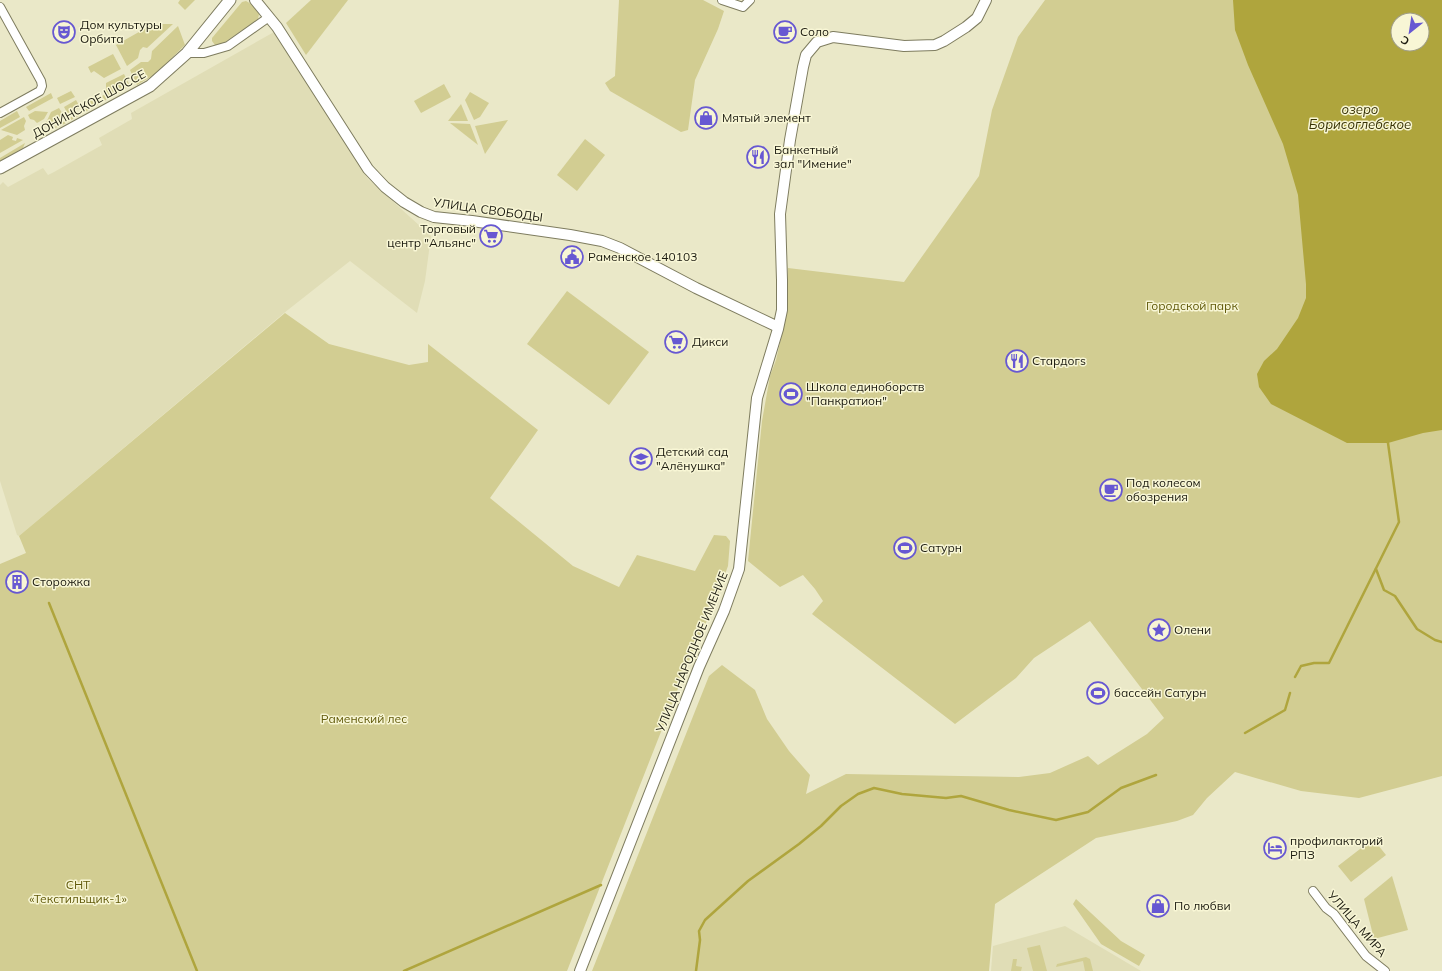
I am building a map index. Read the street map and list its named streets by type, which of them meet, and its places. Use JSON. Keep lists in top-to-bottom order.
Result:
{
  "streets": {
    "main road": ["ДОНИНСКОЕ ШОССЕ"],
    "street": ["УЛИЦА СВОБОДЫ", "УЛИЦА НАРОДНОЕ ИМЕНИЕ", "УЛИЦА МИРА"]
  },
  "crossings": [
    ["УЛИЦА СВОБОДЫ", "УЛИЦА НАРОДНОЕ ИМЕНИЕ"]
  ],
  "water": ["озеро Борисоглебское"],
  "parks": ["Городской парк", "Раменский лес", "СНТ «Текстильщик-1»"],
  "places": {
    "theatre": ["Дом культуры Орбита"],
    "cafe": ["Соло", "Под колесом обозрения"],
    "shop": ["Мятый элемент", "По любви"],
    "restaurant": ["Банкетный зал \"Имение\"", "Стардогs"],
    "supermarket": ["Торговый центр \"Альянс\"", "Дикси"],
    "public building": ["Раменское 140103"],
    "sports": ["Школа единоборств \"Панкратион\"", "Сатурн", "бассейн Сатурн"],
    "school or university": ["Детский сад \"Алёнушка\""],
    "building": ["Сторожка"],
    "place": ["Олени"],
    "hotel": ["профилакторий РПЗ"]
  },
  "north": "bottom left"
}
